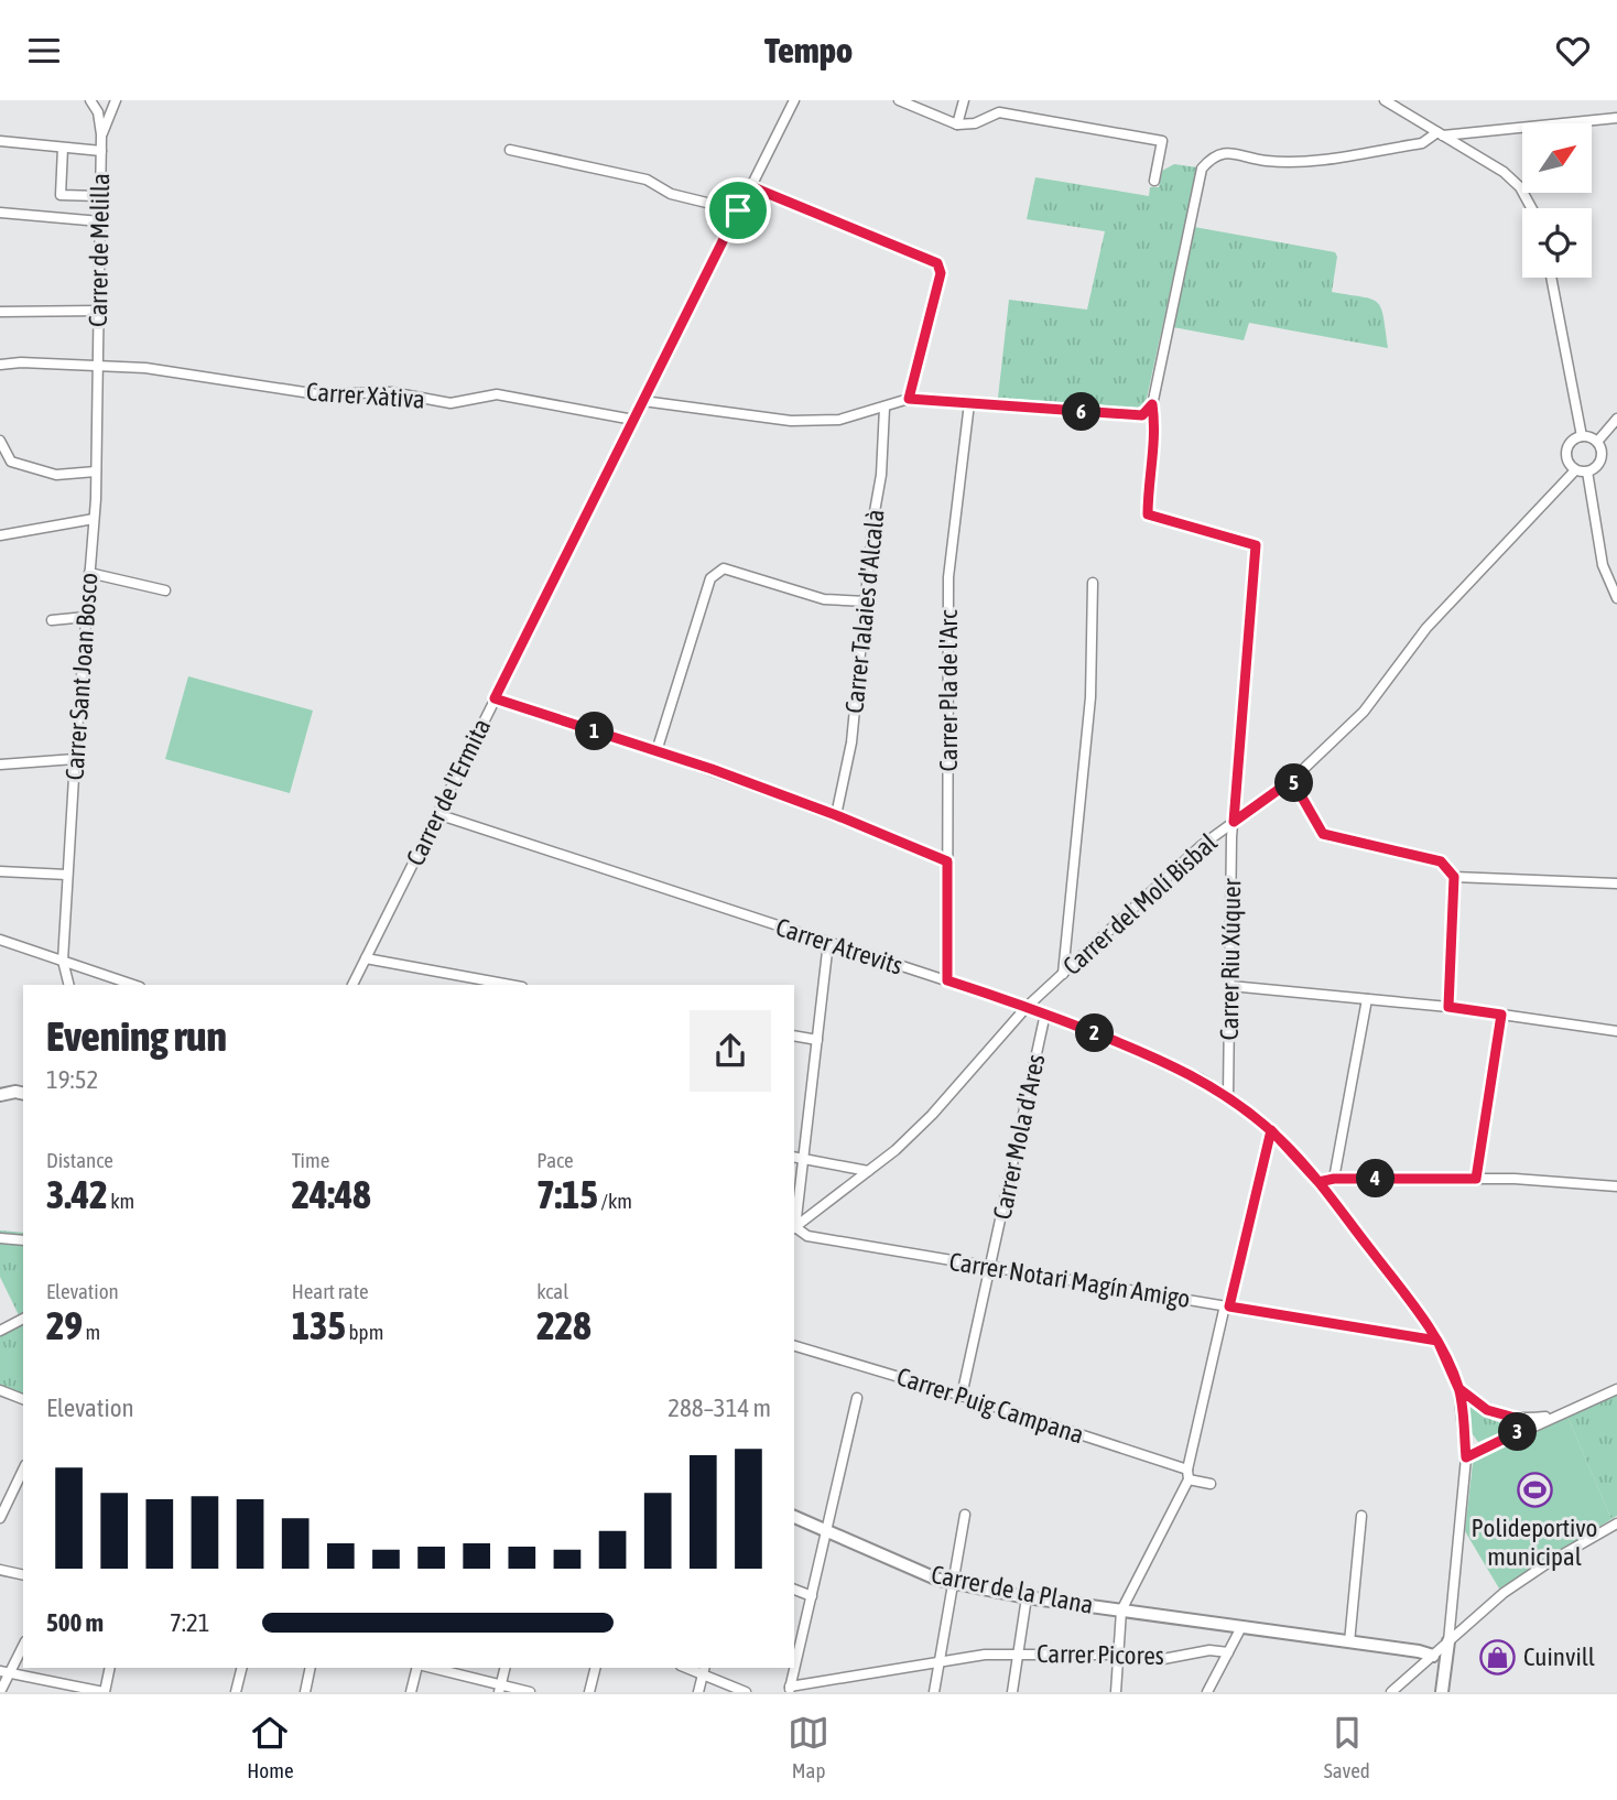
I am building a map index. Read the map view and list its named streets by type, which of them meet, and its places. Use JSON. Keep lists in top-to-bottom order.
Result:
{
  "streets": {
    "main road": ["Carrer de la Plana"],
    "street": [
      "Carrer de Melilla",
      "Carrer Xàtiva",
      "Carrer Talaies d'Alcalà",
      "Carrer Sant Joan Bosco",
      "Carrer Pla de l'Arc",
      "Carrer de l'Ermita",
      "Carrer del Molí Bisbal",
      "Carrer Atrevits",
      "Carrer Riu Xúquer",
      "Carrer Mola d'Ares",
      "Carrer Notari Magín Amigo",
      "Carrer Puig Campana",
      "Carrer Picores"
    ]
  },
  "crossings": [
    ["Carrer de Melilla", "Carrer Xàtiva"],
    ["Carrer de Melilla", "Carrer Sant Joan Bosco"],
    ["Carrer Xàtiva", "Carrer Sant Joan Bosco"],
    ["Carrer Xàtiva", "Carrer de l'Ermita"],
    ["Carrer Pla de l'Arc", "Carrer Atrevits"],
    ["Carrer de l'Ermita", "Carrer Atrevits"],
    ["Carrer del Molí Bisbal", "Carrer Atrevits"],
    ["Carrer del Molí Bisbal", "Carrer Riu Xúquer"],
    ["Carrer del Molí Bisbal", "Carrer Notari Magín Amigo"],
    ["Carrer Atrevits", "Carrer Riu Xúquer"],
    ["Carrer Atrevits", "Carrer Mola d'Ares"],
    ["Carrer Atrevits", "Carrer Notari Magín Amigo"],
    ["Carrer Mola d'Ares", "Carrer Notari Magín Amigo"],
    ["Carrer Mola d'Ares", "Carrer Puig Campana"]
  ],
  "places": {
    "sports": ["Polideportivo municipal"],
    "shop": ["Cuinvill"]
  },
  "north": "top right",
  "page": {
    "header": "Tempo",
    "pins": [
      "6",
      "1",
      "5",
      "2",
      "4",
      "3"
    ],
    "heading": ["Evening run", "19:52"],
    "stats": [
      ["Distance", "3.42 km"],
      ["Time", "24:48"],
      ["Pace", "7:15 /km"],
      ["Elevation", "29 m"],
      ["Heart rate", "135 bpm"],
      ["kcal", "228"]
    ],
    "chart": ["Elevation", "288–314 m"],
    "list": [
      {
        "name": "500 m",
        "note": "7:21"
      }
    ],
    "tabs": ["Home", "Map", "Saved"]
  }
}
